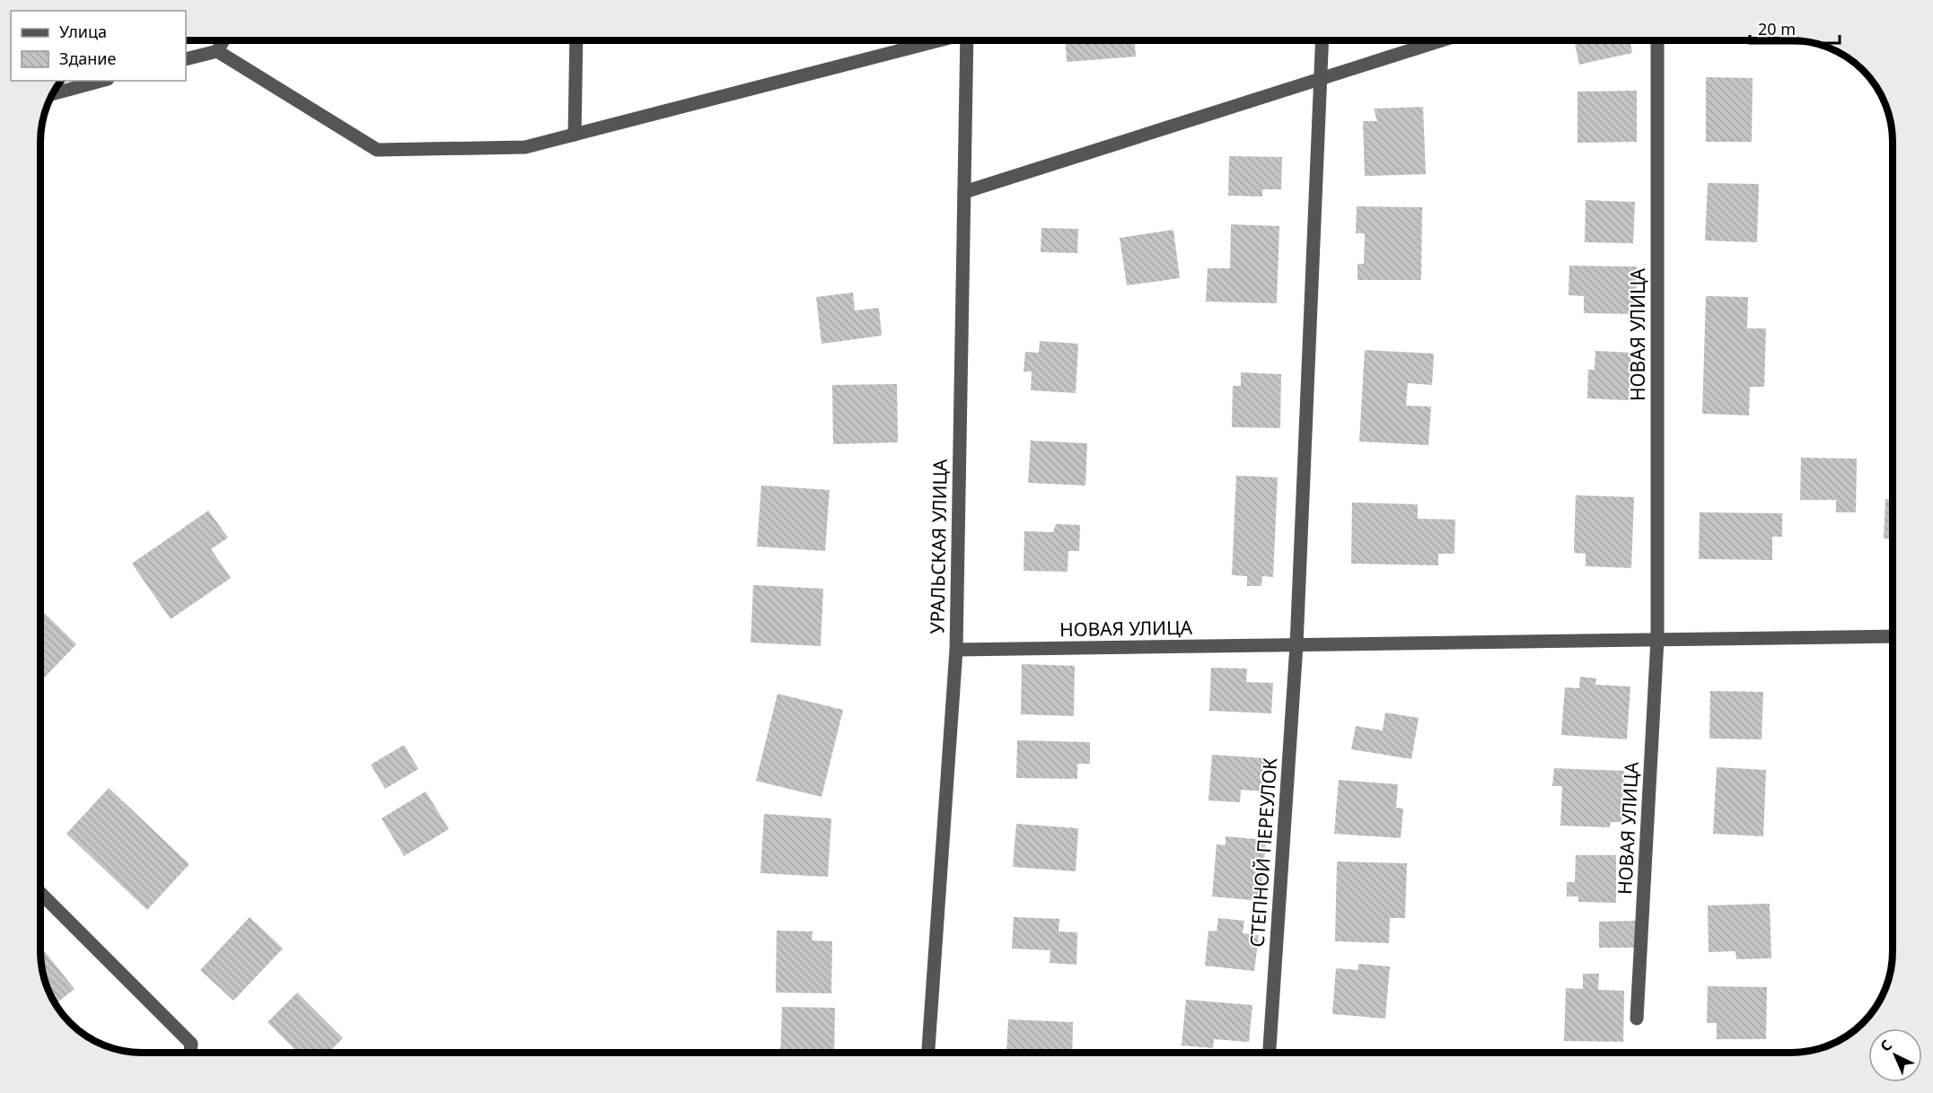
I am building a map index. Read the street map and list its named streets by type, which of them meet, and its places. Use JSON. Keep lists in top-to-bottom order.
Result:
{
  "streets": {
    "street": ["НОВАЯ УЛИЦА", "УРАЛЬСКАЯ УЛИЦА", "СТЕПНОЙ ПЕРЕУЛОК"]
  },
  "crossings": [
    ["НОВАЯ УЛИЦА", "УРАЛЬСКАЯ УЛИЦА"],
    ["НОВАЯ УЛИЦА", "СТЕПНОЙ ПЕРЕУЛОК"]
  ],
  "legend": ["Улица", "Здание"],
  "scale_bar": "20 m",
  "north": "top left"
}
